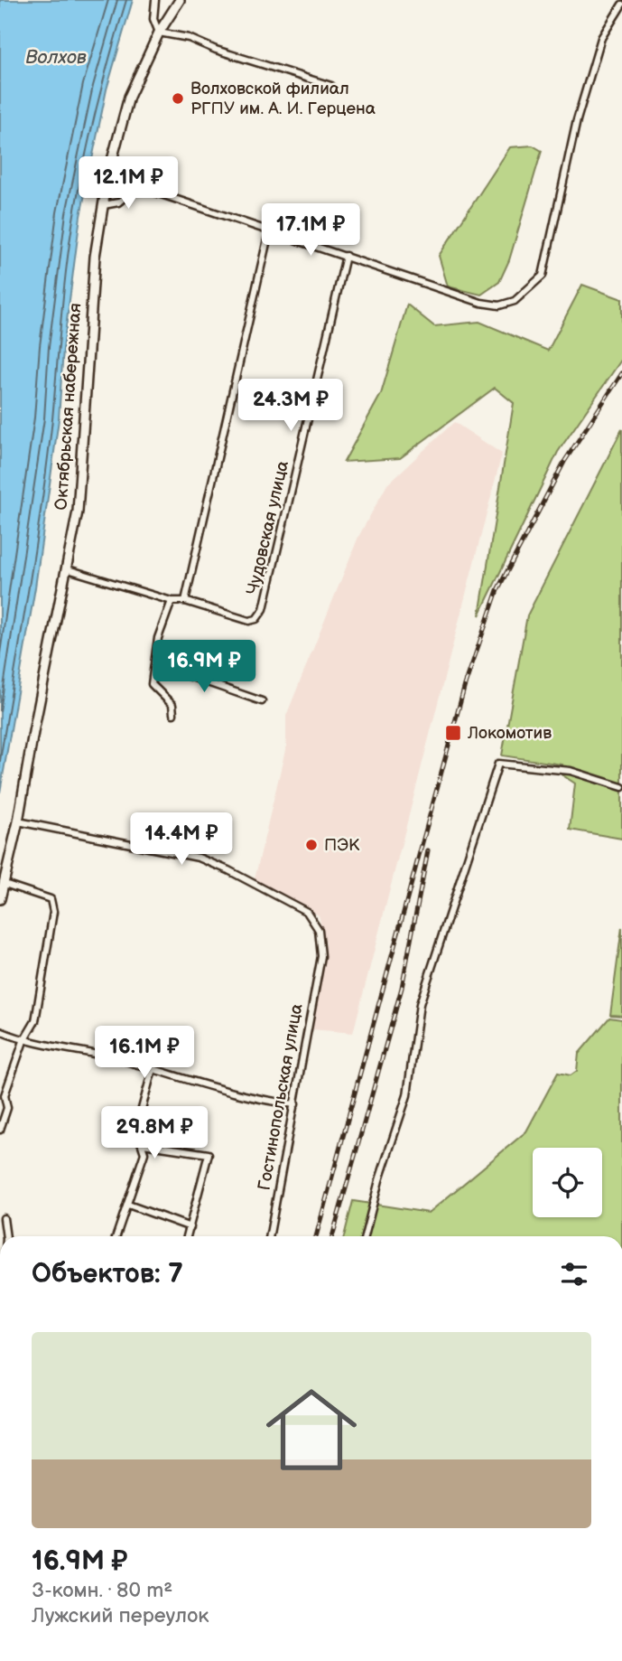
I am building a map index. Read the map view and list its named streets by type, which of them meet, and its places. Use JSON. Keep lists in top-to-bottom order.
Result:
{
  "streets": {
    "main road": ["Октябрьская набережная"],
    "street": ["Чудовская улица", "Гостинопольская улица"]
  },
  "crossings": [
    ["Октябрьская набережная", "Гостинопольская улица"]
  ],
  "water": ["Волхов"],
  "places": {
    "other": ["Волховской филиал РГПУ им. А. И. Герцена", "ПЭК"],
    "transit": ["Локомотив"]
  },
  "page": {
    "price": [
      "12.1M ₽",
      "17.1M ₽",
      "24.3M ₽",
      "16.9M ₽",
      "14.4M ₽",
      "16.1M ₽",
      "29.8M ₽"
    ],
    "heading": "Объектов: 7",
    "list": [
      {
        "name": "16.9M ₽",
        "note": "3-комн. · 80 m² · Лужский переулок"
      }
    ]
  }
}
